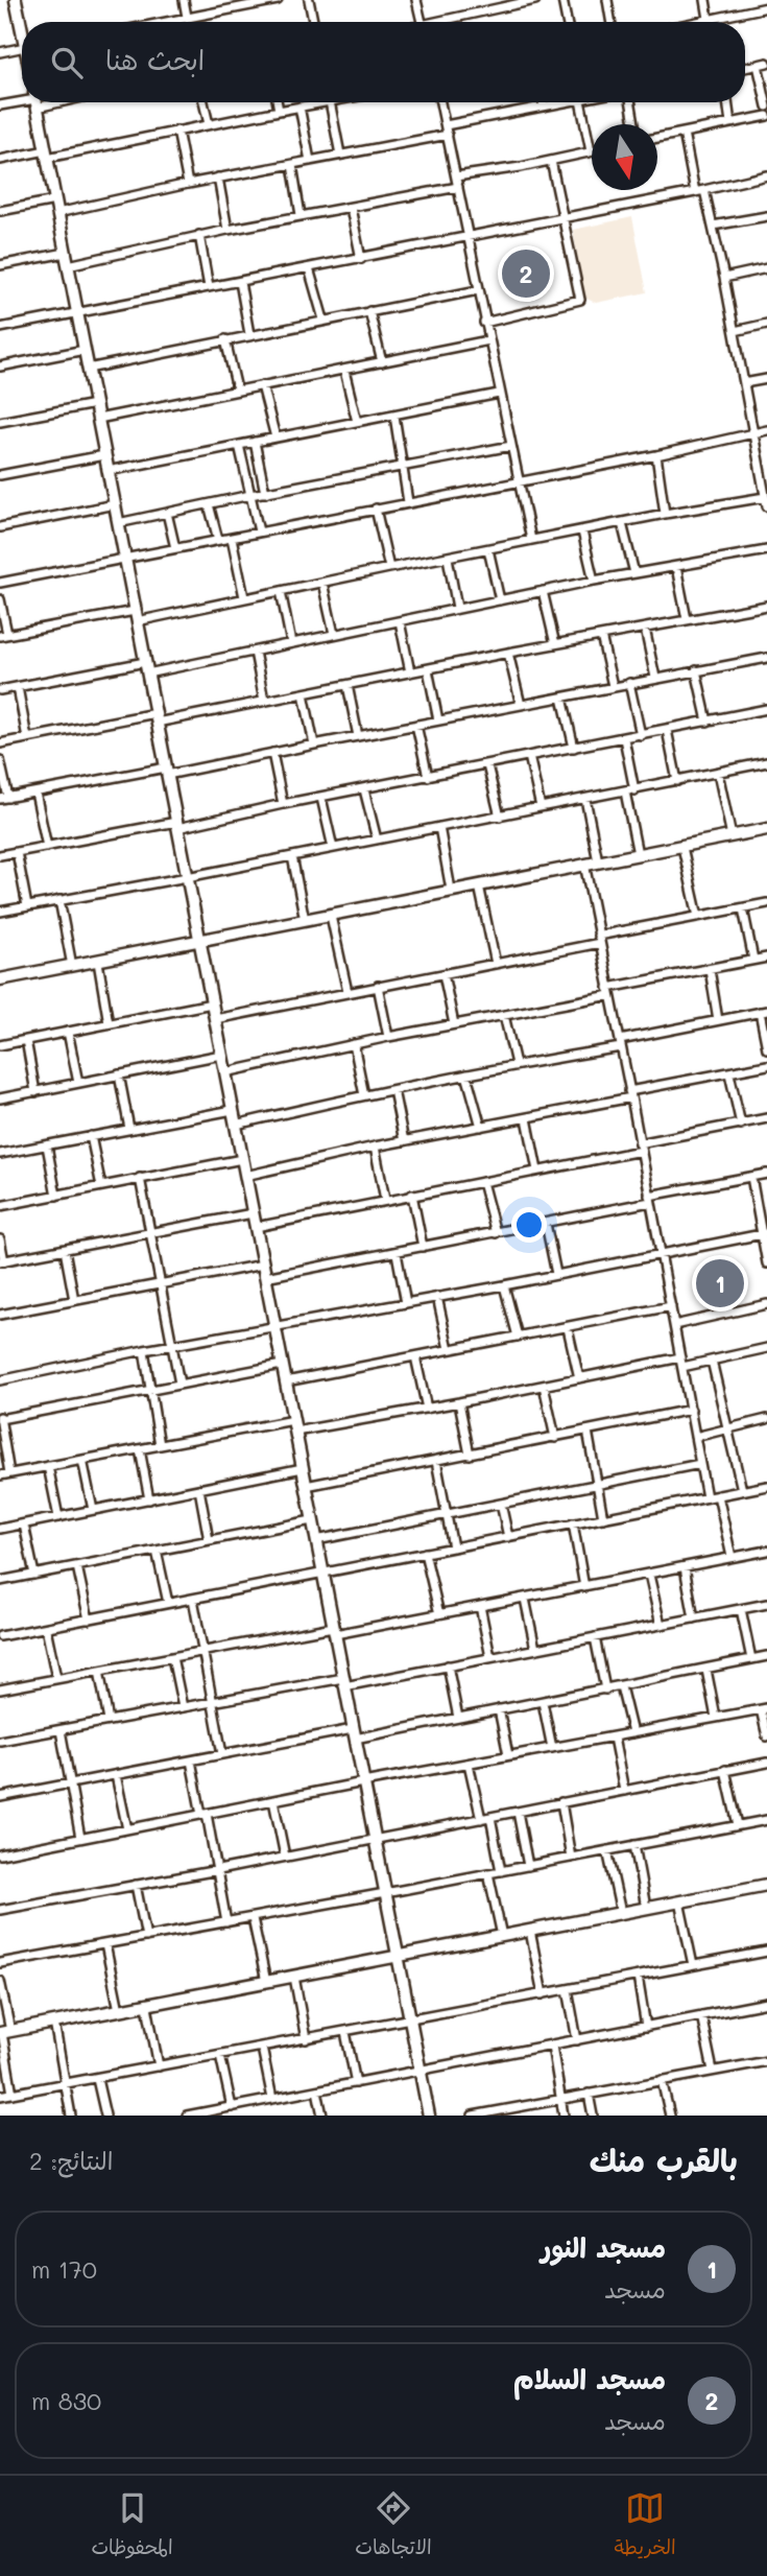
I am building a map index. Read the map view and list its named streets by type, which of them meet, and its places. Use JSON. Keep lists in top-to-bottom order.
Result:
{
  "north": "bottom",
  "page": {
    "search": "ابحث هنا",
    "pins": ["2", "1"],
    "heading": ["بالقرب منك", "النتائج: 2"],
    "list": [
      {
        "mark": "1",
        "name": "مسجد النور",
        "note": "مسجد",
        "value": "170 m"
      },
      {
        "mark": "2",
        "name": "مسجد السلام",
        "note": "مسجد",
        "value": "830 m"
      }
    ],
    "nav": ["الخريطة", "الاتجاهات", "المحفوظات"]
  }
}
